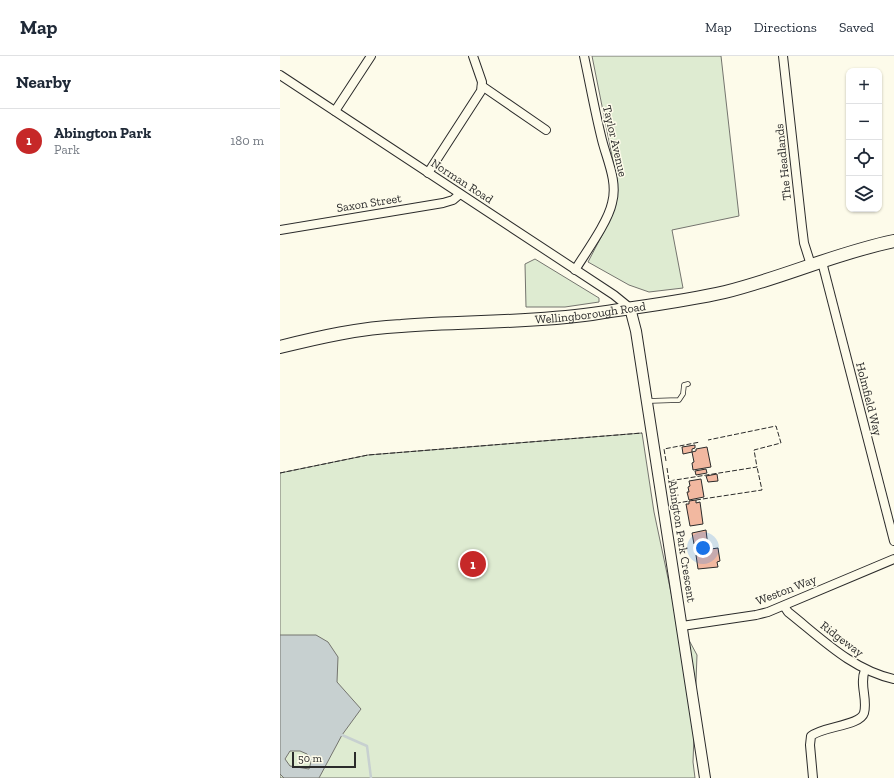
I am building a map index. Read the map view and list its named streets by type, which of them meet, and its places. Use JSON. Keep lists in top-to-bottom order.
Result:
{
  "streets": {
    "main road": ["Wellingborough Road"],
    "street": [
      "Taylor Avenue",
      "The Headlands",
      "Norman Road",
      "Saxon Street",
      "Holmfield Way",
      "Abington Park Crescent",
      "Weston Way",
      "Ridgeway"
    ]
  },
  "crossings": [
    ["Taylor Avenue", "Norman Road"],
    ["The Headlands", "Wellingborough Road"],
    ["The Headlands", "Holmfield Way"],
    ["Norman Road", "Saxon Street"],
    ["Norman Road", "Wellingborough Road"],
    ["Norman Road", "Abington Park Crescent"],
    ["Wellingborough Road", "Holmfield Way"],
    ["Wellingborough Road", "Abington Park Crescent"],
    ["Abington Park Crescent", "Weston Way"],
    ["Weston Way", "Ridgeway"]
  ],
  "scale_bar": "50 m",
  "page": {
    "header": "Map",
    "nav": ["Map", "Directions", "Saved"],
    "heading": "Nearby",
    "map_buttons": ["+", "−"],
    "list": [
      {
        "mark": "1",
        "name": "Abington Park",
        "note": "Park",
        "value": "180 m"
      }
    ],
    "pins": "1",
    "scale": "50 m"
  }
}
